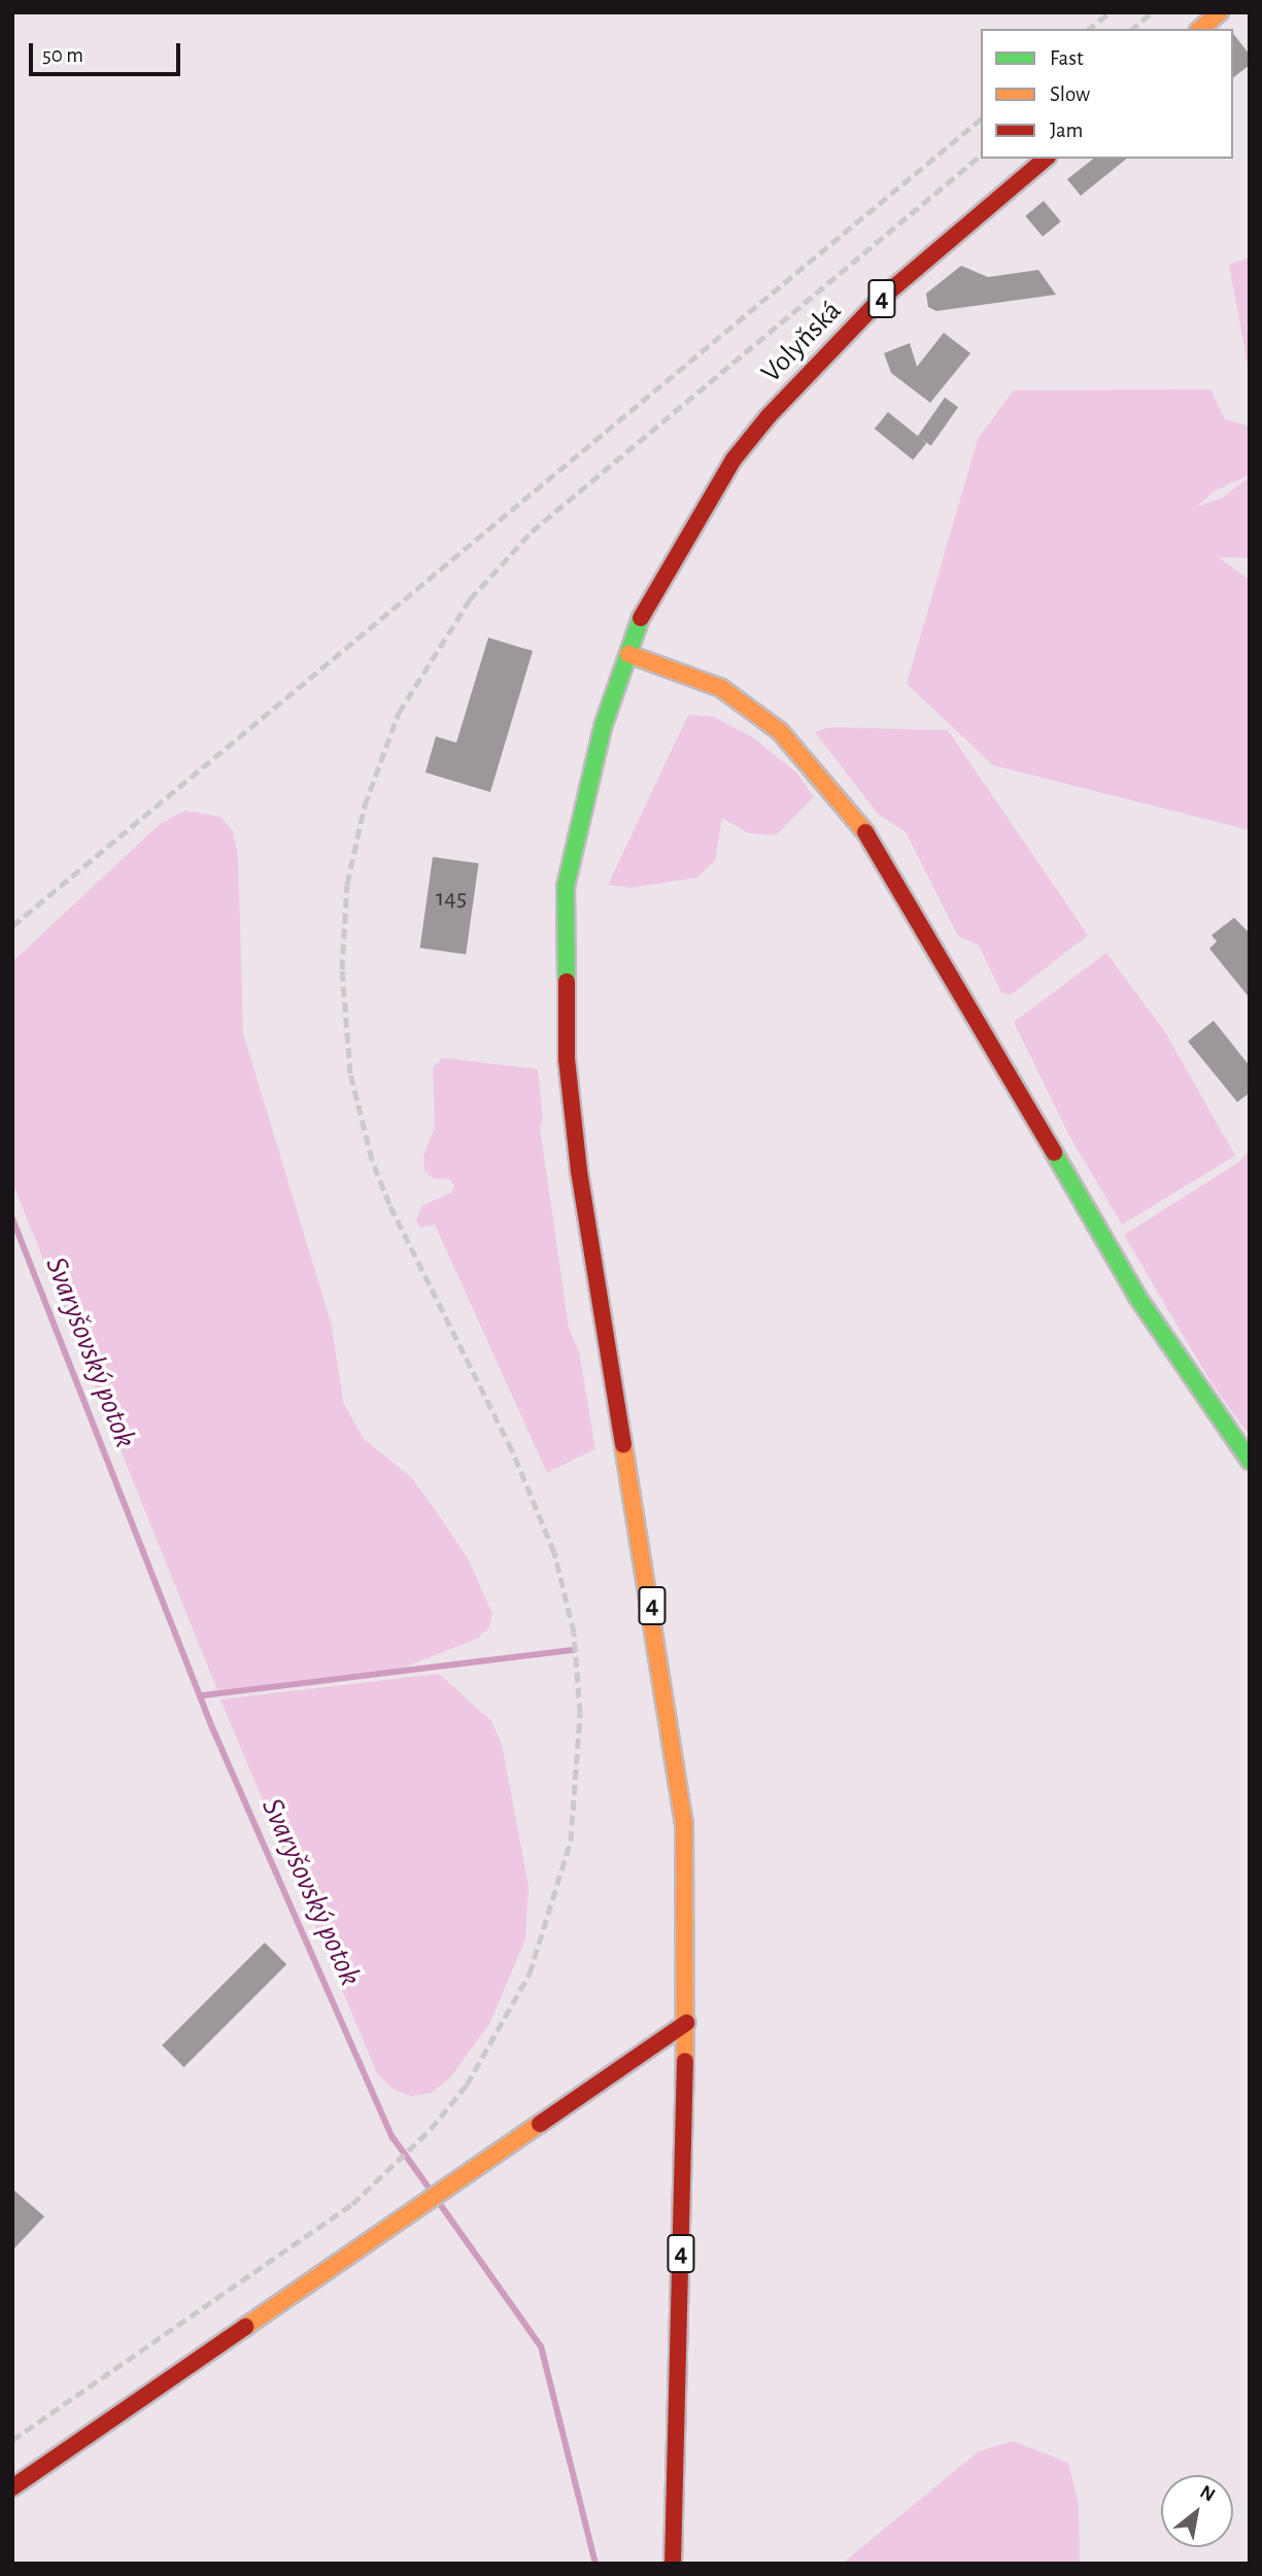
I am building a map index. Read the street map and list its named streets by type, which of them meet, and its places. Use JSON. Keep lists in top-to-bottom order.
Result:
{
  "streets": {
    "main road": ["4", "Volyňská"]
  },
  "crossings": [
    ["4", "Volyňská"]
  ],
  "water": ["Svaryšovský potok"],
  "house_numbers": ["145"],
  "legend": ["Fast", "Slow", "Jam"],
  "scale_bar": "50 m",
  "north": "top right"
}
